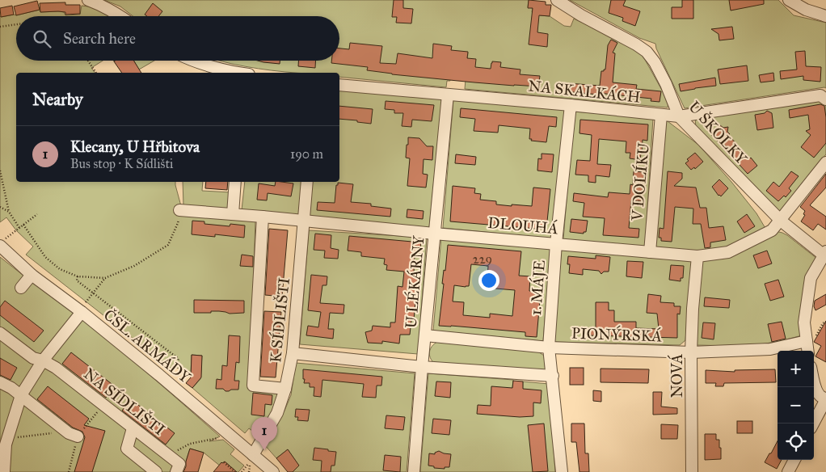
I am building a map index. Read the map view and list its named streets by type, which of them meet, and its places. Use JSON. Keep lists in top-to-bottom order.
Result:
{
  "streets": {
    "street": [
      "NA SKALKÁCH",
      "U ŠKOLKY",
      "V DOLÍKU",
      "DLOUHÁ",
      "U LÉKÁRNY",
      "1. MÁJE",
      "K SÍDLIŠTI",
      "PIONÝRSKÁ",
      "ČSL. ARMÁDY",
      "NOVÁ",
      "NA SÍDLIŠTI"
    ]
  },
  "crossings": [
    ["NA SKALKÁCH", "U ŠKOLKY"],
    ["NA SKALKÁCH", "V DOLÍKU"],
    ["NA SKALKÁCH", "U LÉKÁRNY"],
    ["NA SKALKÁCH", "1. MÁJE"],
    ["U ŠKOLKY", "DLOUHÁ"],
    ["V DOLÍKU", "DLOUHÁ"],
    ["DLOUHÁ", "U LÉKÁRNY"],
    ["DLOUHÁ", "1. MÁJE"],
    ["DLOUHÁ", "K SÍDLIŠTI"],
    ["DLOUHÁ", "NOVÁ"],
    ["U LÉKÁRNY", "PIONÝRSKÁ"],
    ["1. MÁJE", "PIONÝRSKÁ"],
    ["K SÍDLIŠTI", "ČSL. ARMÁDY"],
    ["PIONÝRSKÁ", "NOVÁ"]
  ],
  "house_numbers": ["229"],
  "page": {
    "search": "Search here",
    "heading": "Nearby",
    "list": [
      {
        "mark": "1",
        "name": "Klecany, U Hřbitova",
        "note": "Bus stop · K Sídlišti",
        "value": "190 m"
      }
    ],
    "map_buttons": ["+", "−"],
    "pins": "1"
  }
}
